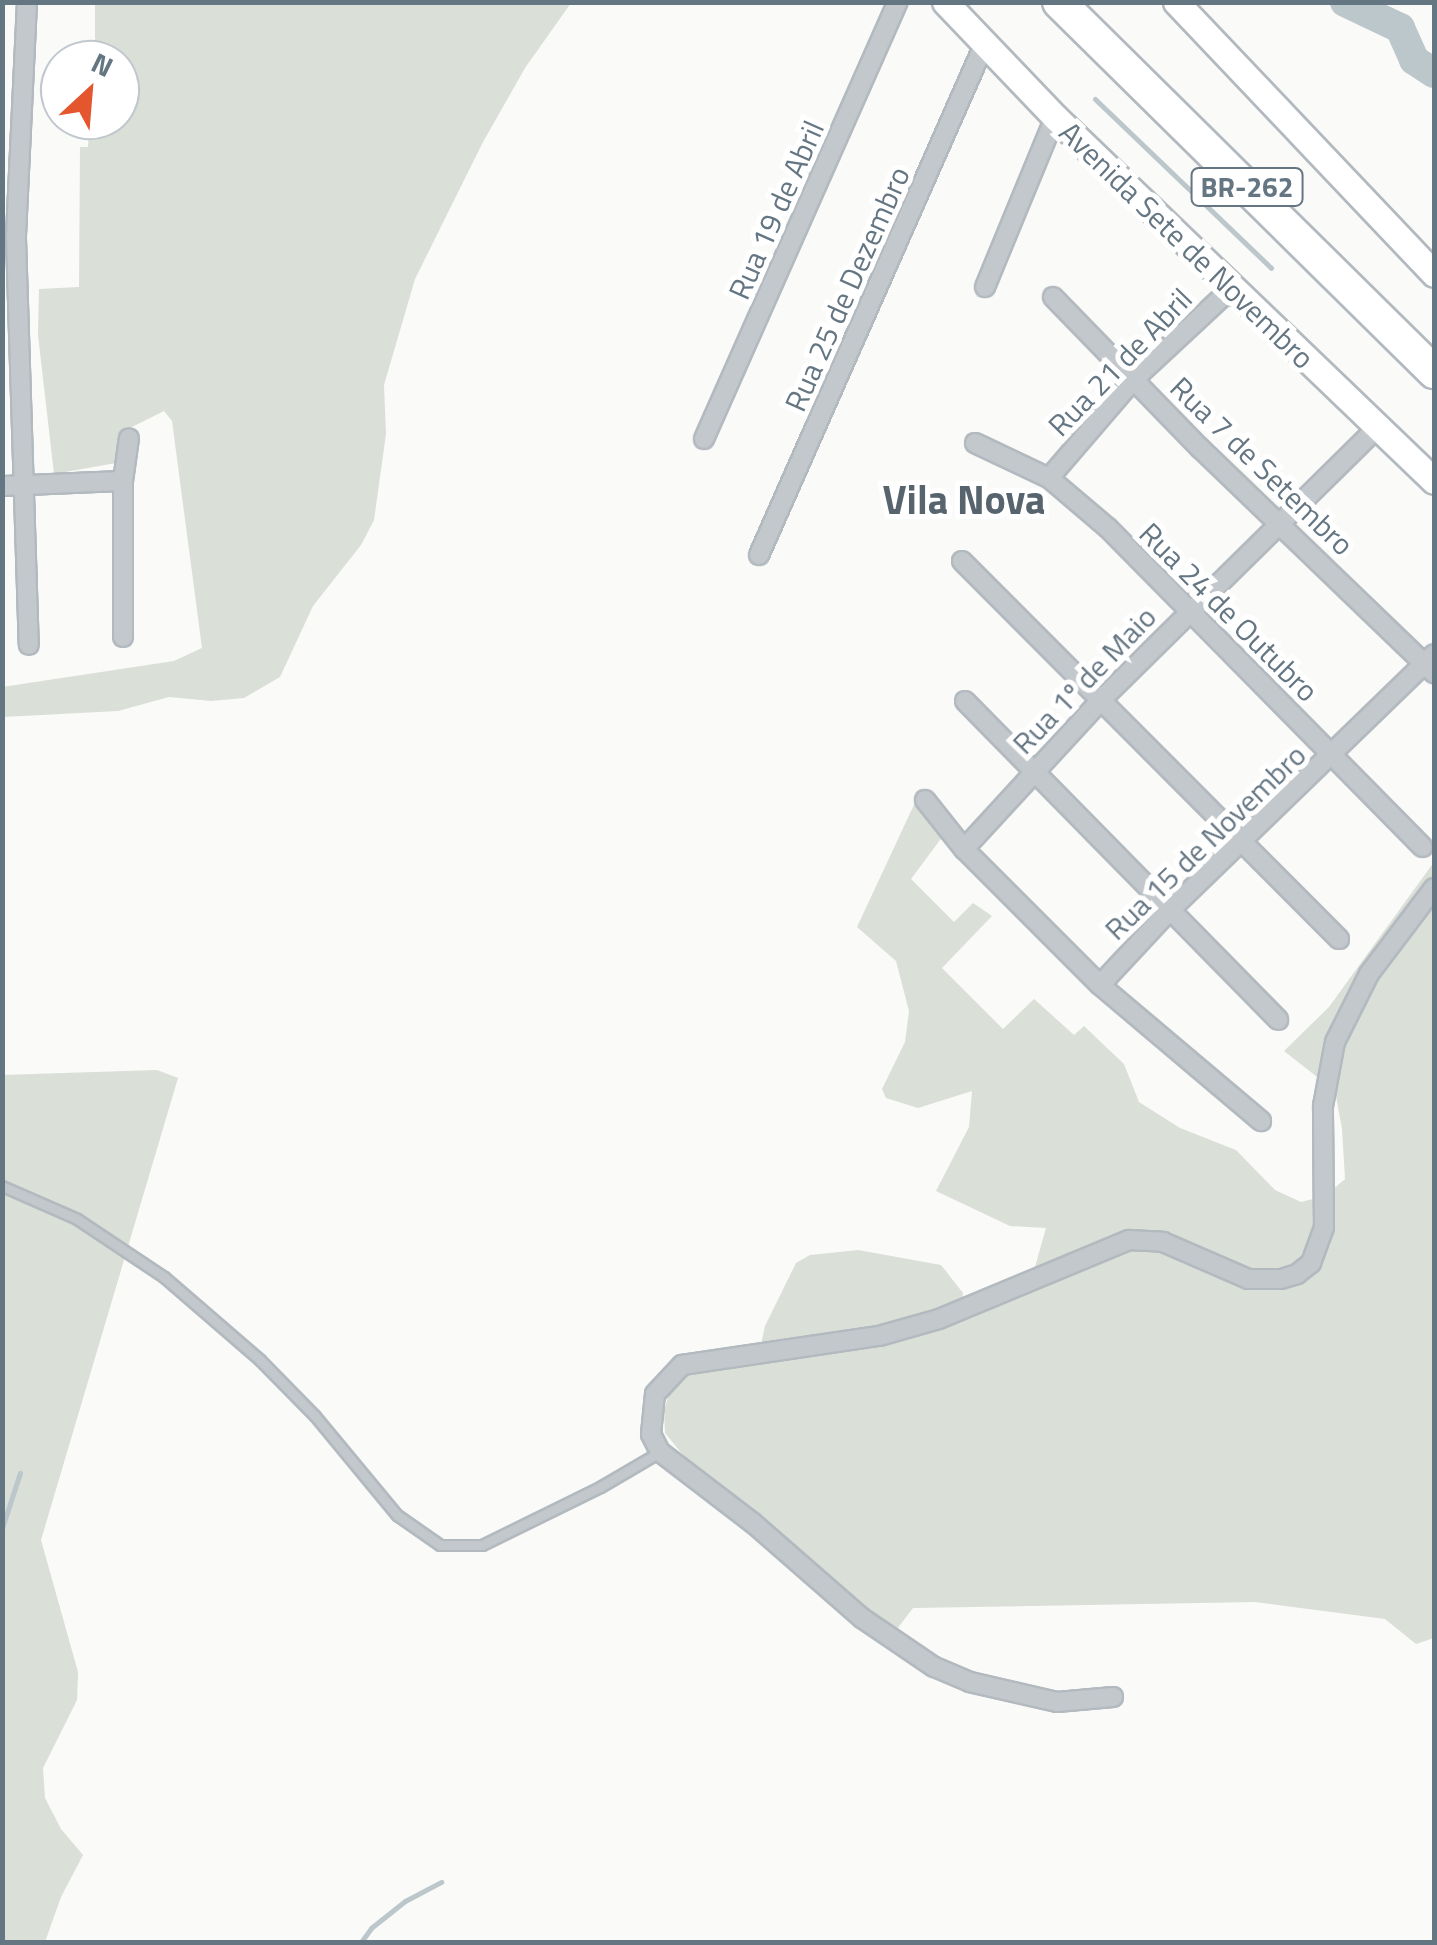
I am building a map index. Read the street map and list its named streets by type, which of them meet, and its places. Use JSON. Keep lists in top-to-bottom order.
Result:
{
  "streets": {
    "highway": ["BR-262"],
    "street": [
      "Rua 19 de Abril",
      "Avenida Sete de Novembro",
      "Rua 25 de Dezembro",
      "Rua 21 de Abril",
      "Rua 7 de Setembro",
      "Rua 24 de Outubro",
      "Rua 1º de Maio",
      "Rua 15 de Novembro"
    ]
  },
  "crossings": [
    ["Avenida Sete de Novembro", "Rua 25 de Dezembro"],
    ["Avenida Sete de Novembro", "Rua 21 de Abril"],
    ["Avenida Sete de Novembro", "Rua 1º de Maio"],
    ["Rua 21 de Abril", "Rua 7 de Setembro"],
    ["Rua 21 de Abril", "Rua 24 de Outubro"],
    ["Rua 7 de Setembro", "Rua 1º de Maio"],
    ["Rua 7 de Setembro", "Rua 15 de Novembro"],
    ["Rua 24 de Outubro", "Rua 1º de Maio"],
    ["Rua 24 de Outubro", "Rua 15 de Novembro"]
  ],
  "districts": ["Vila Nova"],
  "north": "top right"
}
